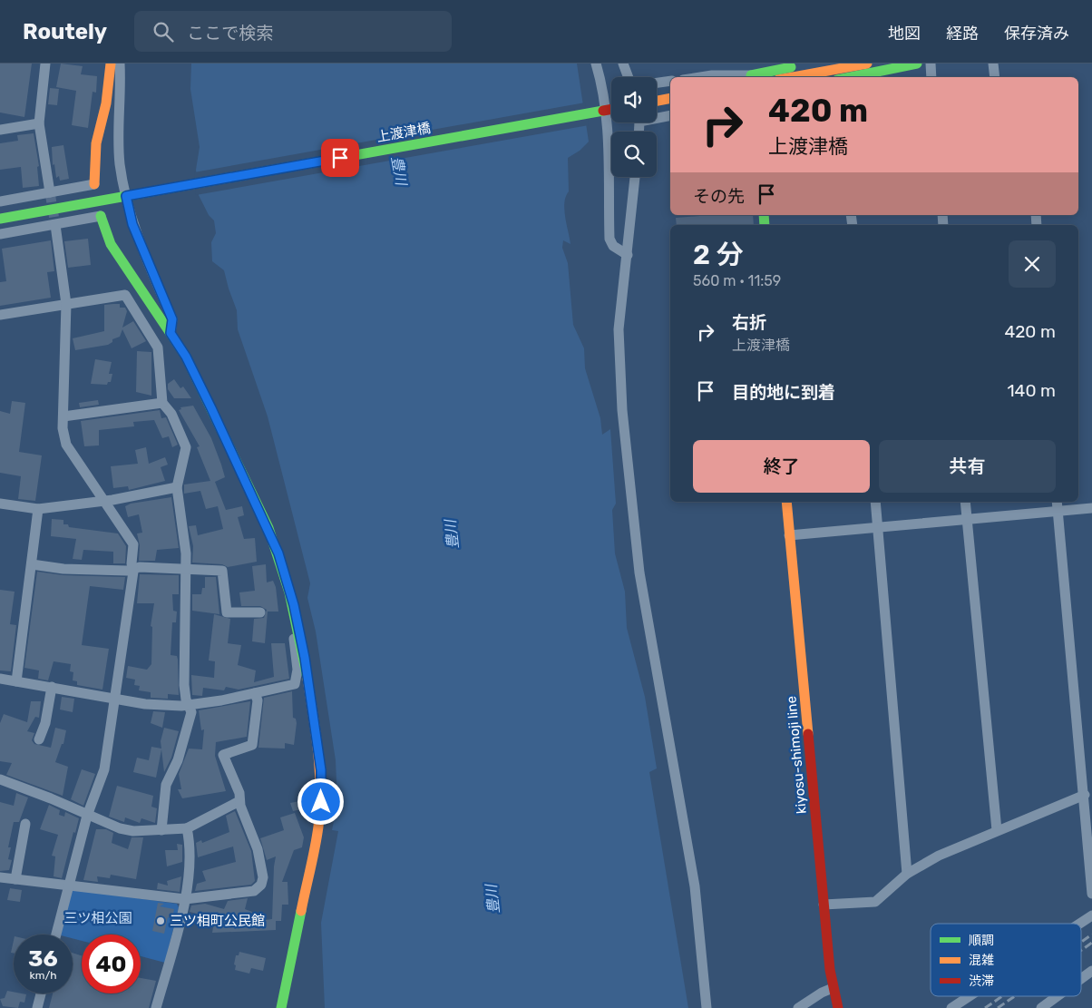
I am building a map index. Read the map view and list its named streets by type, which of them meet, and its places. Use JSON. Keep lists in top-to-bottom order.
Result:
{
  "streets": {
    "main road": ["上渡津橋", "kiyosu-shimoji line"]
  },
  "water": ["豊川"],
  "parks": ["三ツ相公園"],
  "places": ["三ツ相町公民館"],
  "legend": ["順調", "混雑", "渋滞"],
  "page": {
    "header": "Routely",
    "search": "ここで検索",
    "nav": ["地図", "経路", "保存済み"],
    "turn": ["420 m", "上渡津橋"],
    "then": "その先",
    "heading": ["2 分", "560 m · 11:59"],
    "list": [
      {
        "name": "右折",
        "note": "上渡津橋",
        "value": "420 m"
      },
      {
        "name": "目的地に到着",
        "value": "140 m"
      }
    ],
    "buttons": ["終了", "共有"],
    "speed": "36 km/h",
    "limit": "40"
  }
}
